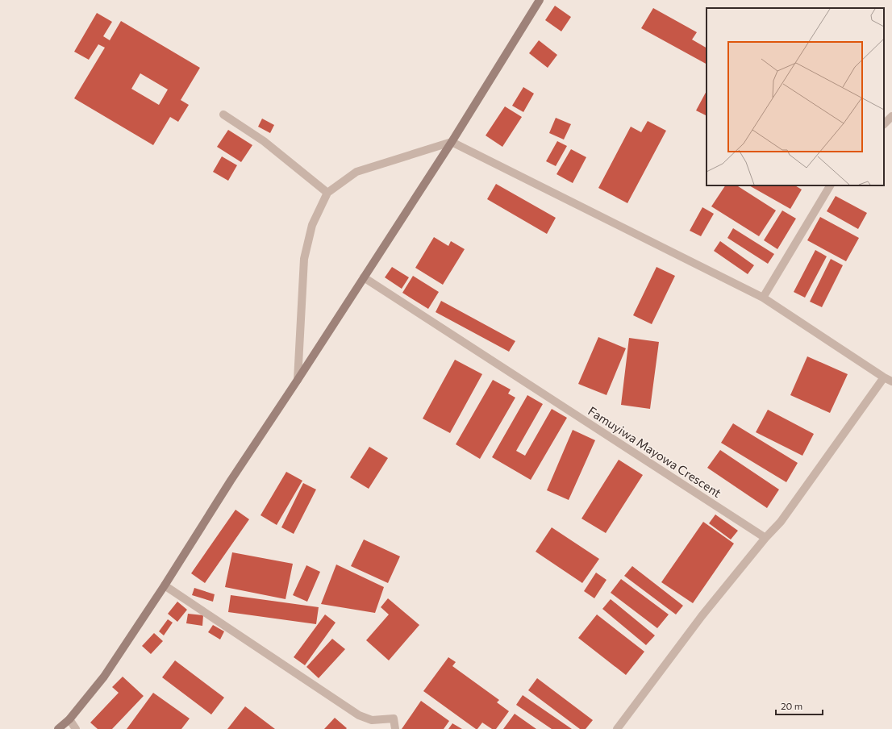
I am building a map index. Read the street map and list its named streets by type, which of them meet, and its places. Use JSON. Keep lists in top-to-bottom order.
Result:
{
  "streets": {
    "street": ["Famuyiwa Mayowa Crescent"]
  },
  "scale_bar": "20 m"
}
